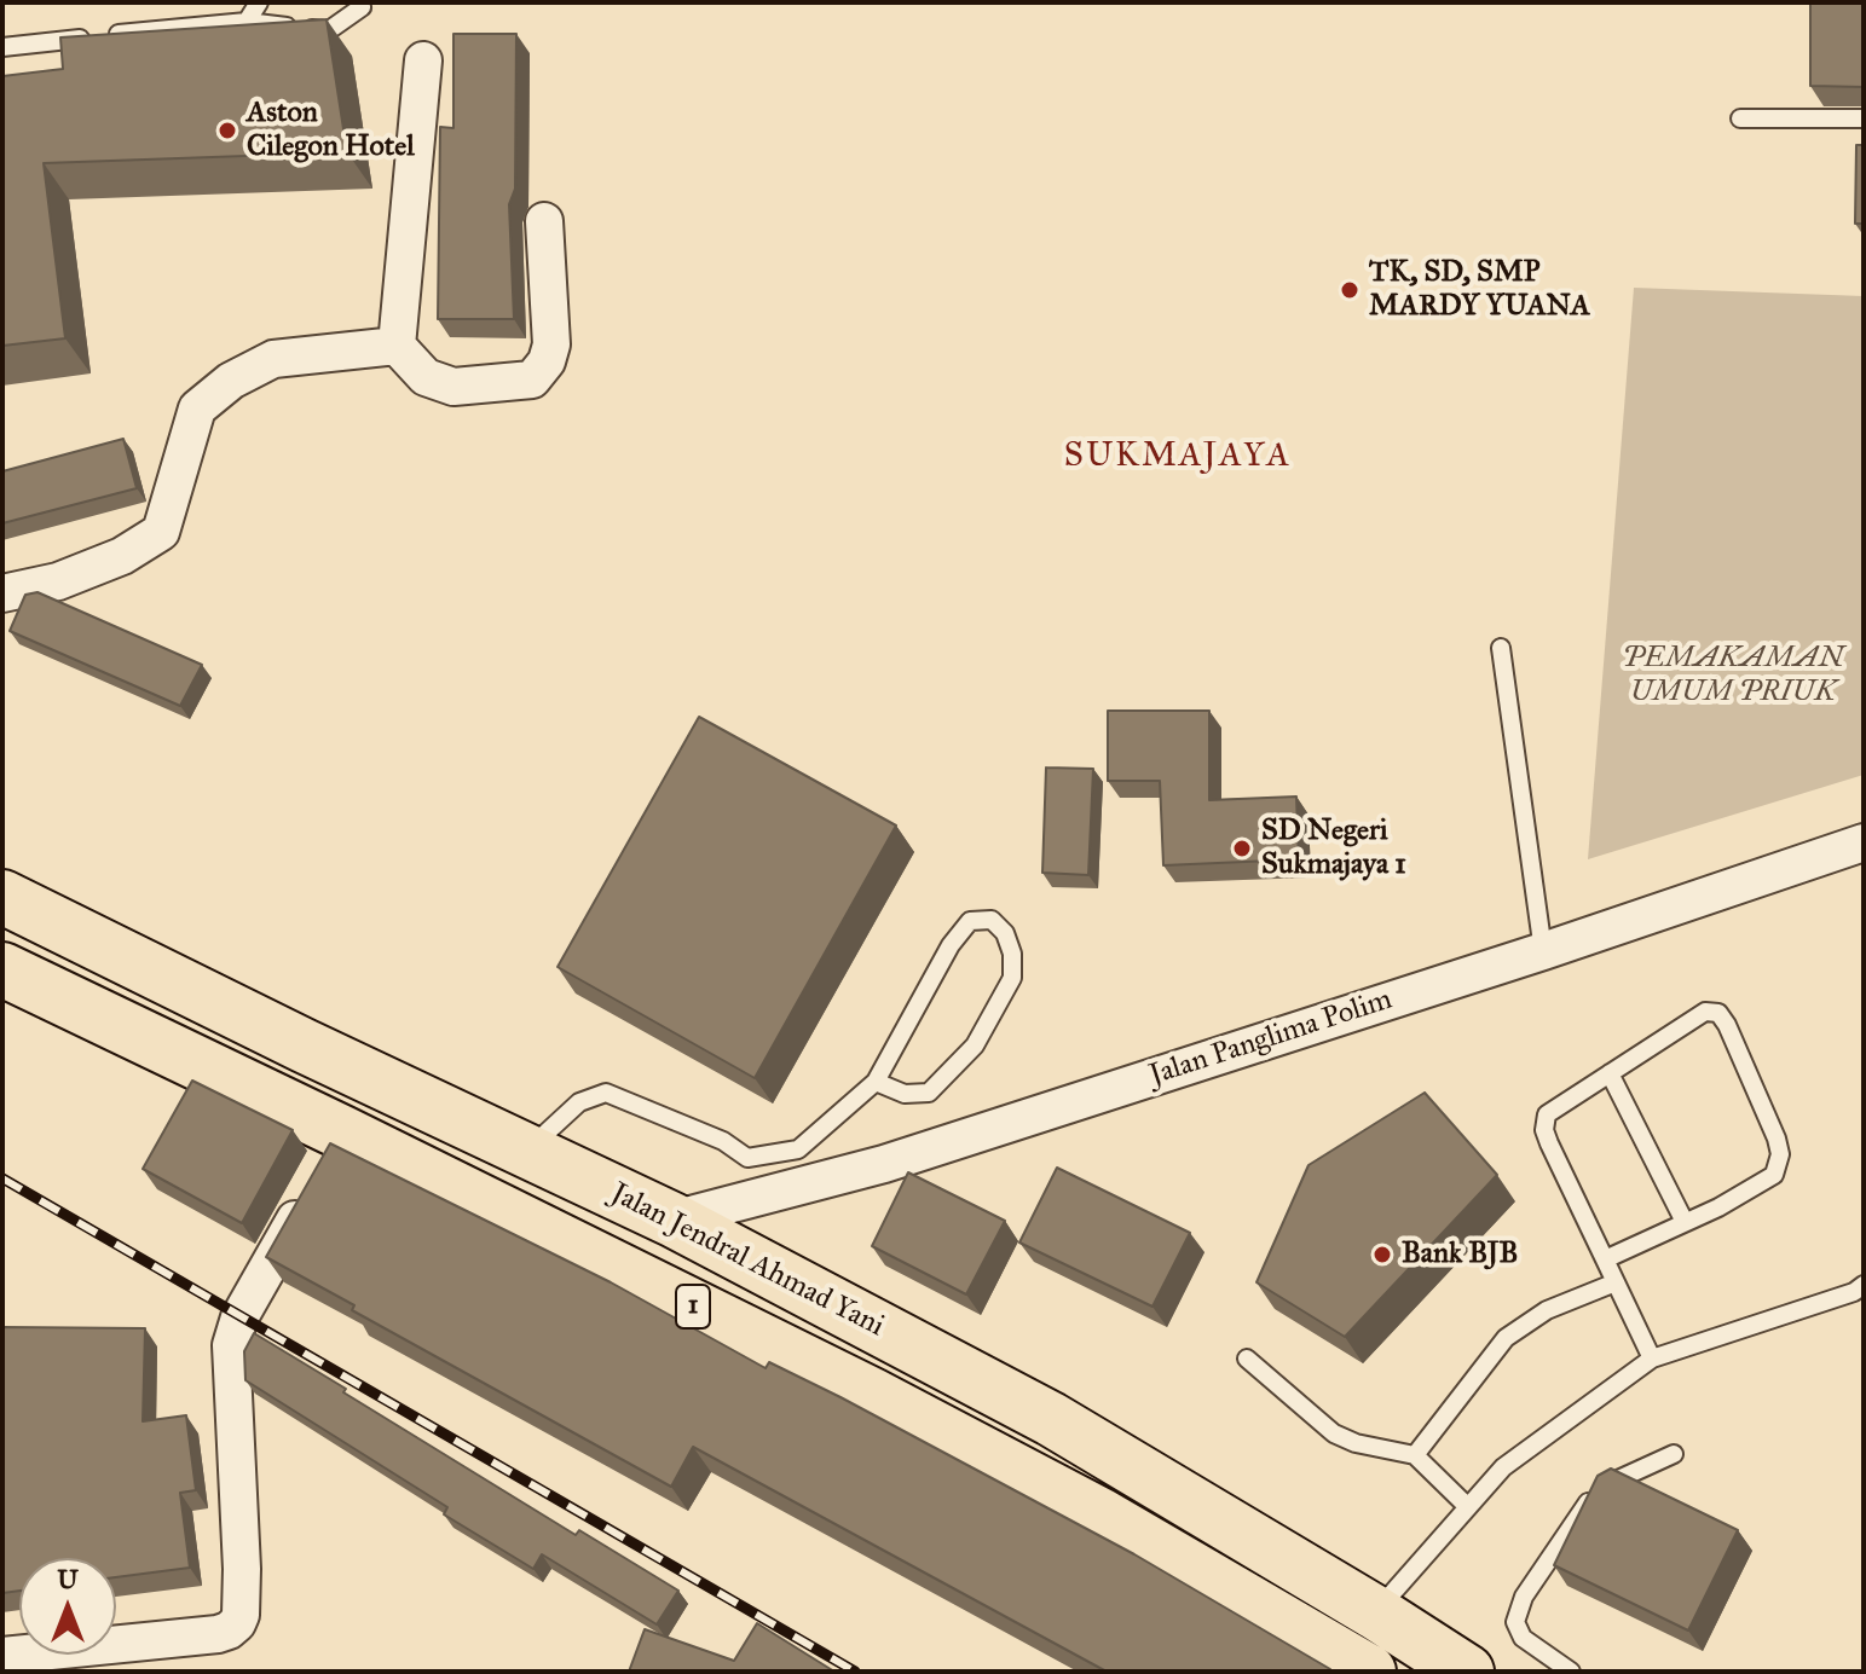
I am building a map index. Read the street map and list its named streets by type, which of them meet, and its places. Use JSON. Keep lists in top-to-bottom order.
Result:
{
  "streets": {
    "highway": ["Jalan Jendral Ahmad Yani", "1"],
    "street": ["Jalan Panglima Polim"]
  },
  "crossings": [
    ["Jalan Panglima Polim", "Jalan Jendral Ahmad Yani"]
  ],
  "districts": ["SUKMAJAYA"],
  "parks": ["PEMAKAMAN UMUM PRIUK"],
  "places": [
    "Aston Cilegon Hotel",
    "TK, SD, SMP MARDY YUANA",
    "SD Negeri Sukmajaya 1",
    "Bank BJB"
  ],
  "north": "top"
}
